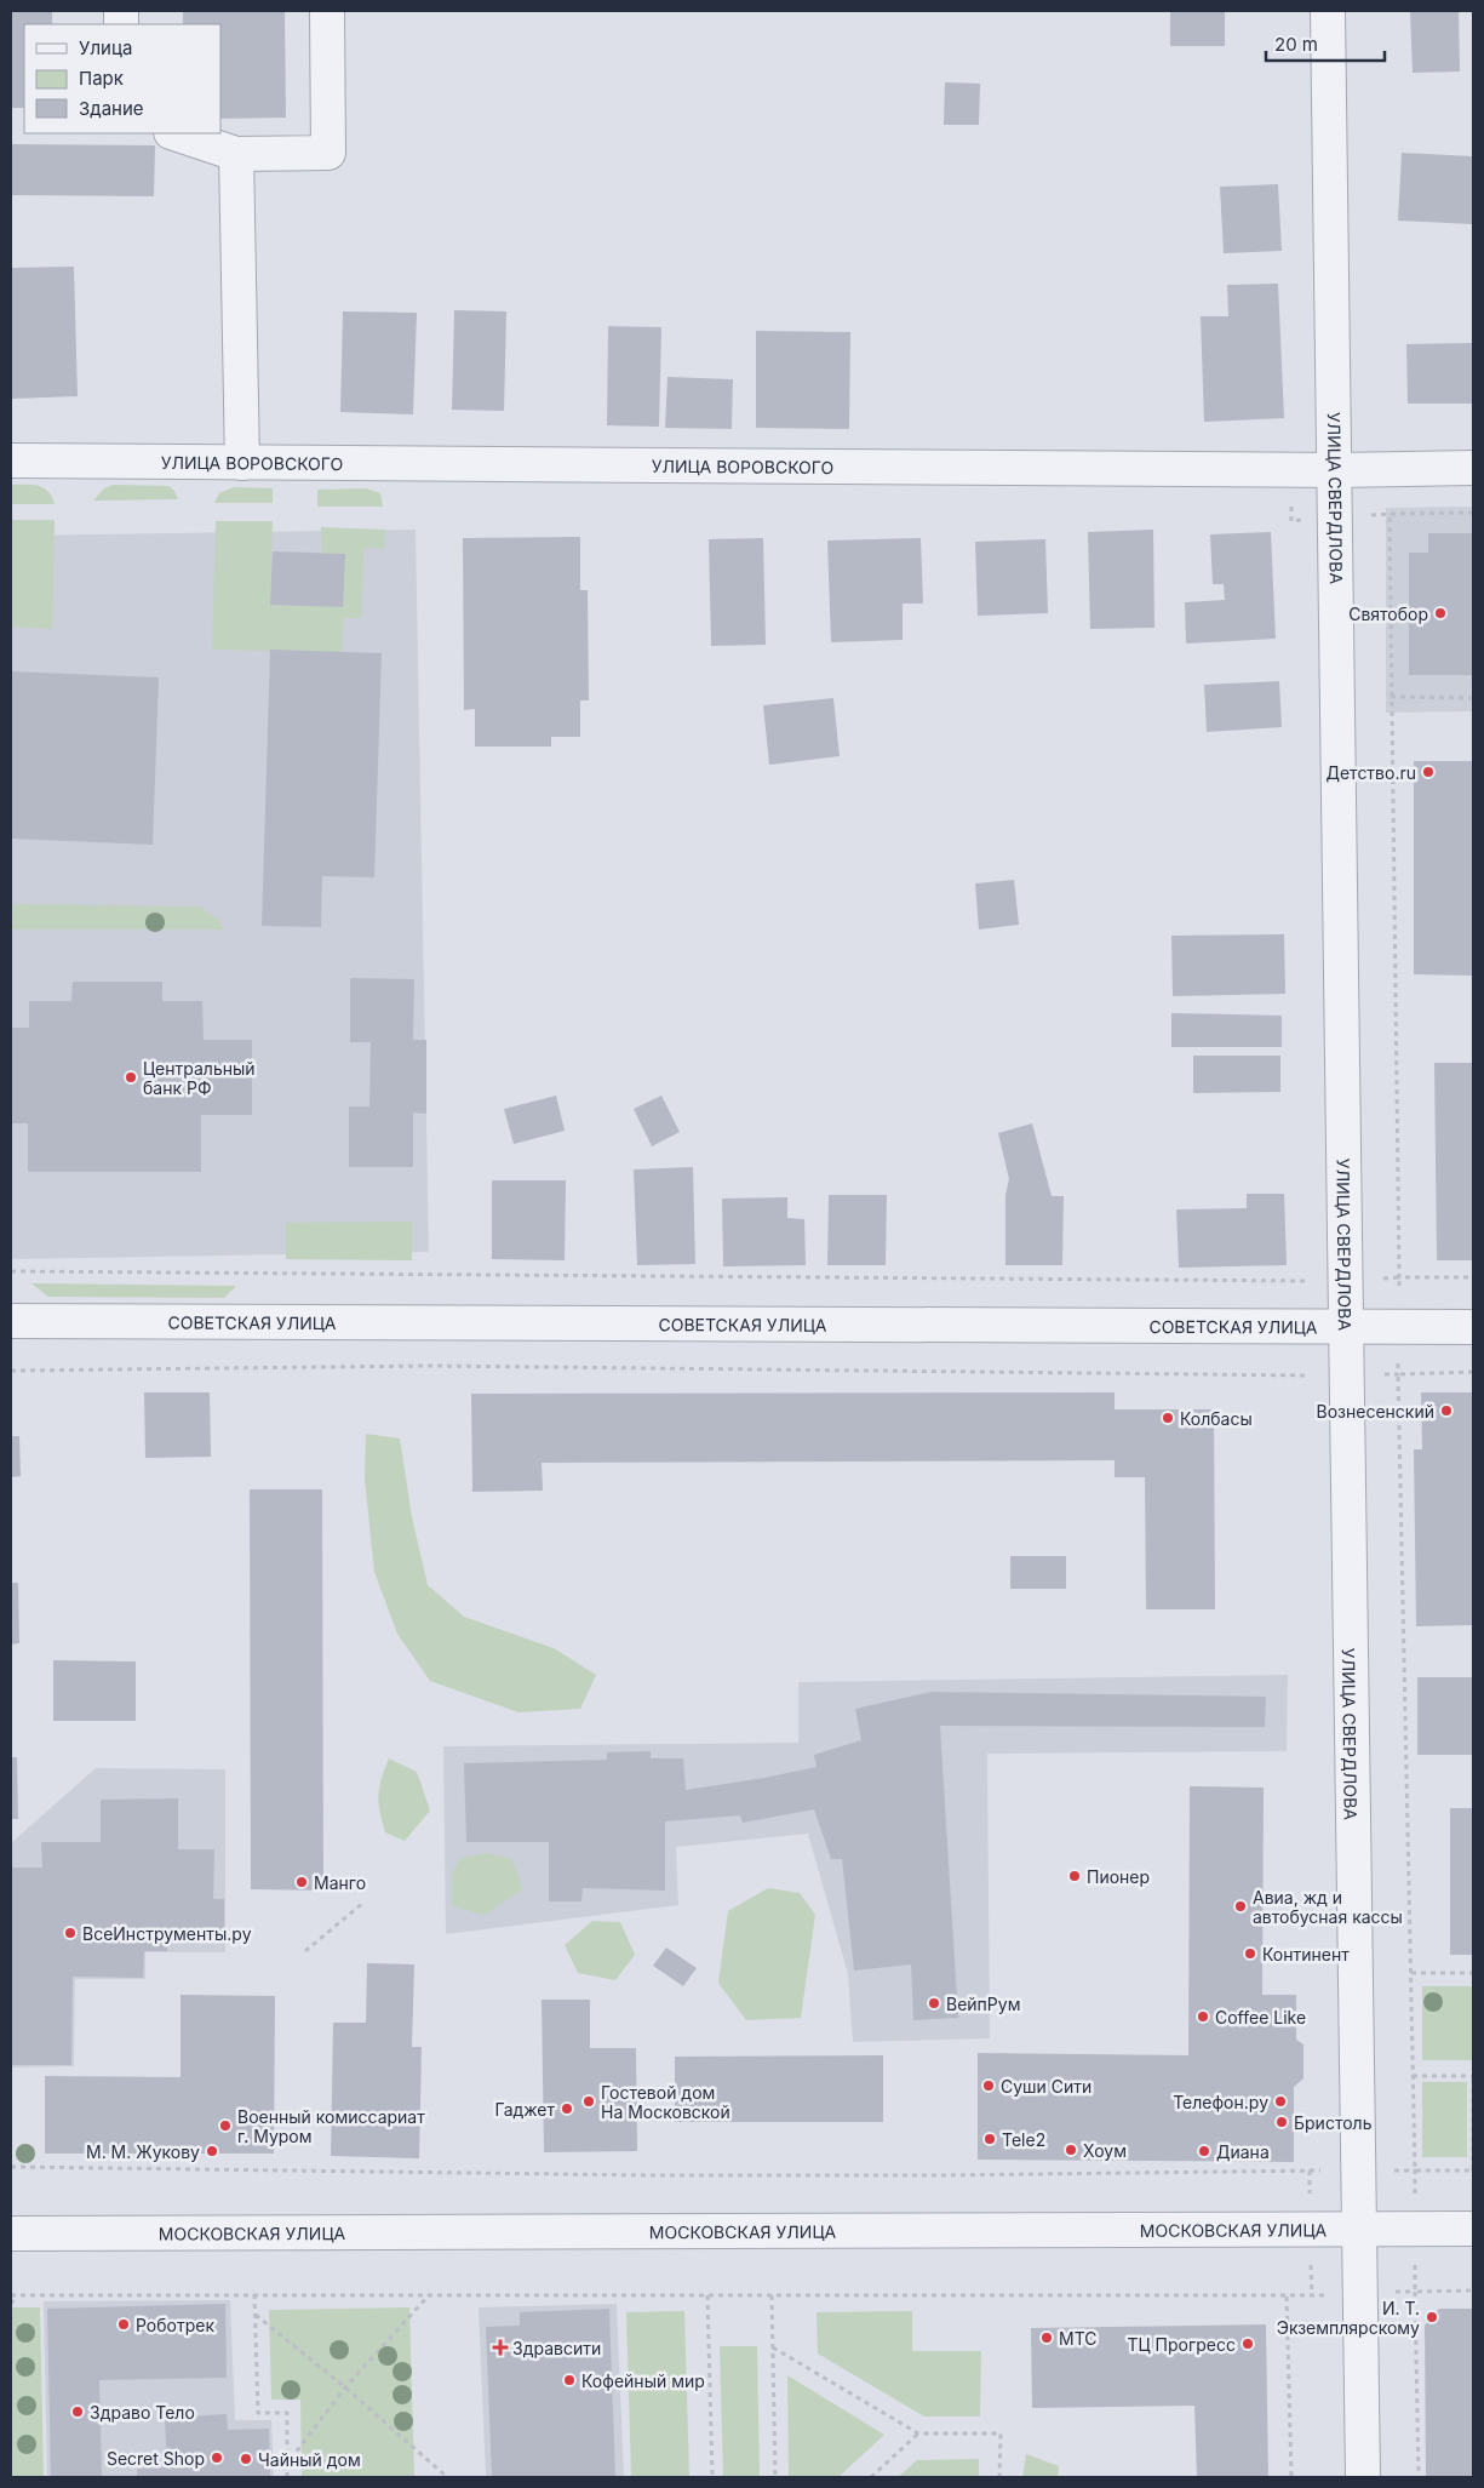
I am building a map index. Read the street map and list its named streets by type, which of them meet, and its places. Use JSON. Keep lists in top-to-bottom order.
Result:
{
  "streets": {
    "street": [
      "УЛИЦА ВОРОВСКОГО",
      "УЛИЦА СВЕРДЛОВА",
      "СОВЕТСКАЯ УЛИЦА",
      "МОСКОВСКАЯ УЛИЦА"
    ]
  },
  "crossings": [
    ["УЛИЦА ВОРОВСКОГО", "УЛИЦА СВЕРДЛОВА"],
    ["УЛИЦА СВЕРДЛОВА", "СОВЕТСКАЯ УЛИЦА"],
    ["УЛИЦА СВЕРДЛОВА", "МОСКОВСКАЯ УЛИЦА"]
  ],
  "places": {
    "other": [
      "Святобор",
      "Детство.ru",
      "Центральный банк РФ",
      "Вознесенский",
      "Колбасы",
      "Пионер",
      "Манго",
      "Авиа, жд и автобусная кассы",
      "ВсеИнструменты.ру",
      "Континент",
      "ВейпРум",
      "Coffee Like",
      "Суши Сити",
      "Гостевой дом На Московской",
      "Телефон.ру",
      "Гаджет",
      "Бристоль",
      "Военный комиссариат г. Муром",
      "Tele2",
      "Хоум",
      "М. М. Жукову",
      "Диана",
      "И. Т. Экземплярскому",
      "Роботрек",
      "МТС",
      "ТЦ Прогресс",
      "Кофейный мир",
      "Здраво Тело",
      "Secret Shop",
      "Чайный дом"
    ],
    "health": ["Здравсити"]
  },
  "legend": ["Улица", "Парк", "Здание"],
  "scale_bar": "20 m"
}
